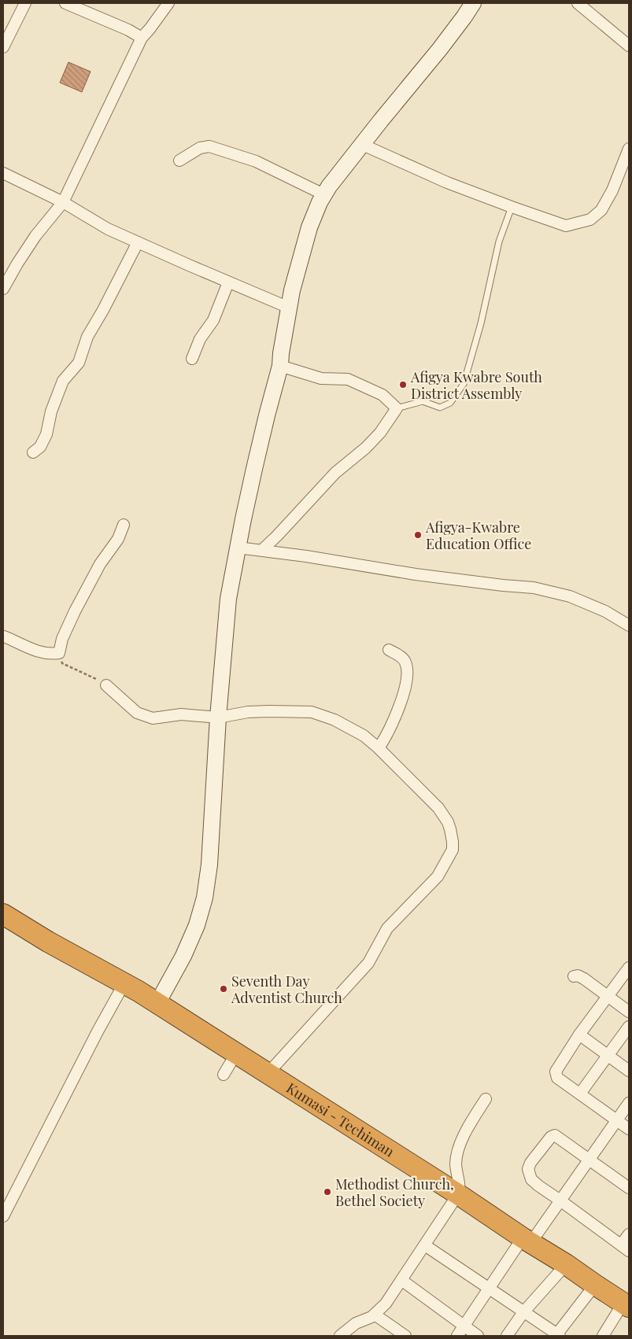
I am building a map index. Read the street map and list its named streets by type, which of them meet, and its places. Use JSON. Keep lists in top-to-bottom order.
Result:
{
  "streets": {
    "highway": ["Kumasi - Techiman"]
  },
  "places": [
    "Afigya Kwabre South District Assembly",
    "Afigya-Kwabre Education Office",
    "Seventh Day Adventist Church",
    "Methodist Church, Bethel Society"
  ]
}
